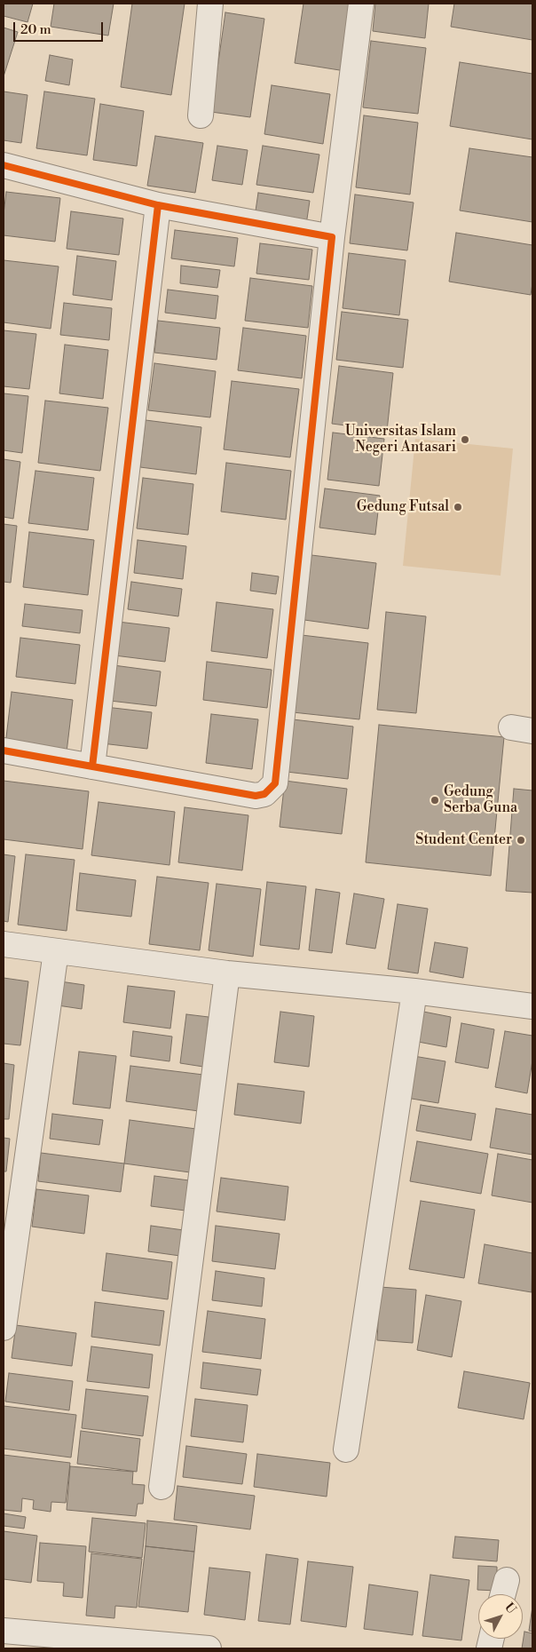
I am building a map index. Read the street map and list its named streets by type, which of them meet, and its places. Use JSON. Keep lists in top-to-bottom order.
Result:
{
  "places": [
    "Universitas Islam Negeri Antasari",
    "Gedung Futsal",
    "Gedung Serba Guna",
    "Student Center"
  ],
  "scale_bar": "20 m",
  "north": "top right"
}
